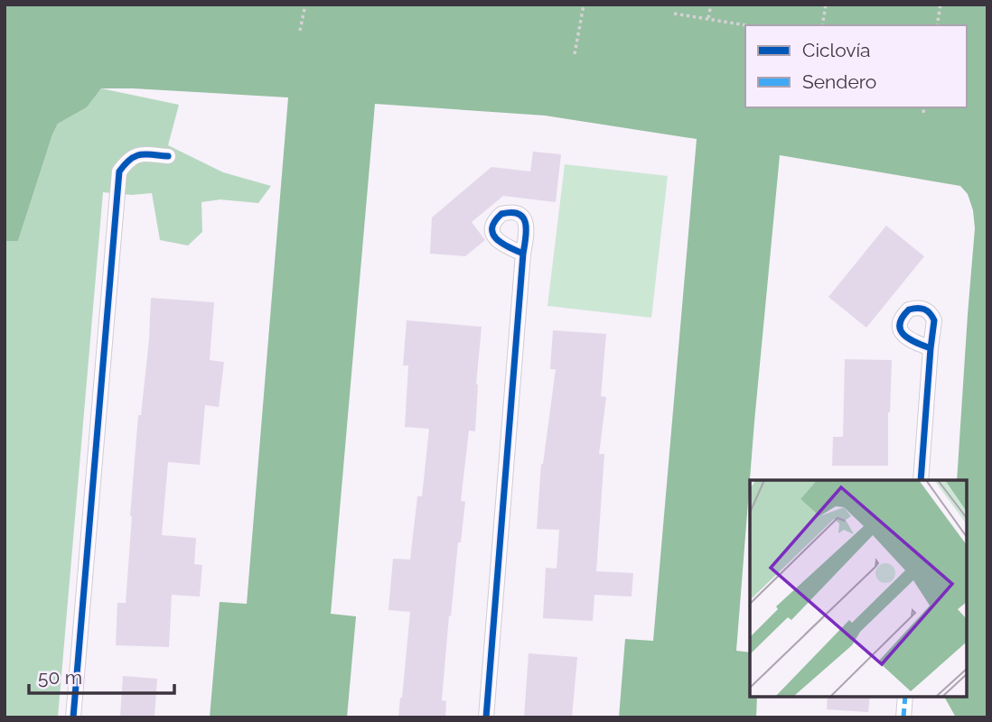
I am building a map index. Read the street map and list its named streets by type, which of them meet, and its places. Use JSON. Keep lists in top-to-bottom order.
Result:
{
  "legend": ["Ciclovía", "Sendero"],
  "scale_bar": "50 m"
}
